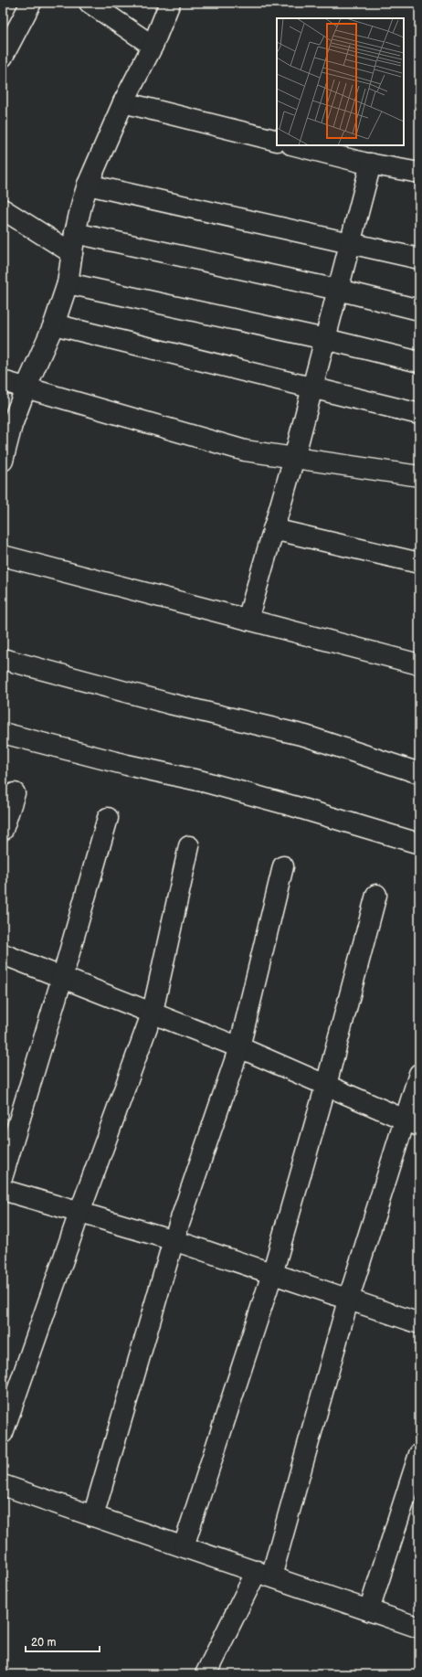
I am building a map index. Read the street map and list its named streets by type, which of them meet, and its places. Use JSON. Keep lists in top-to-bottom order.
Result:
{
  "scale_bar": "20 m"
}
